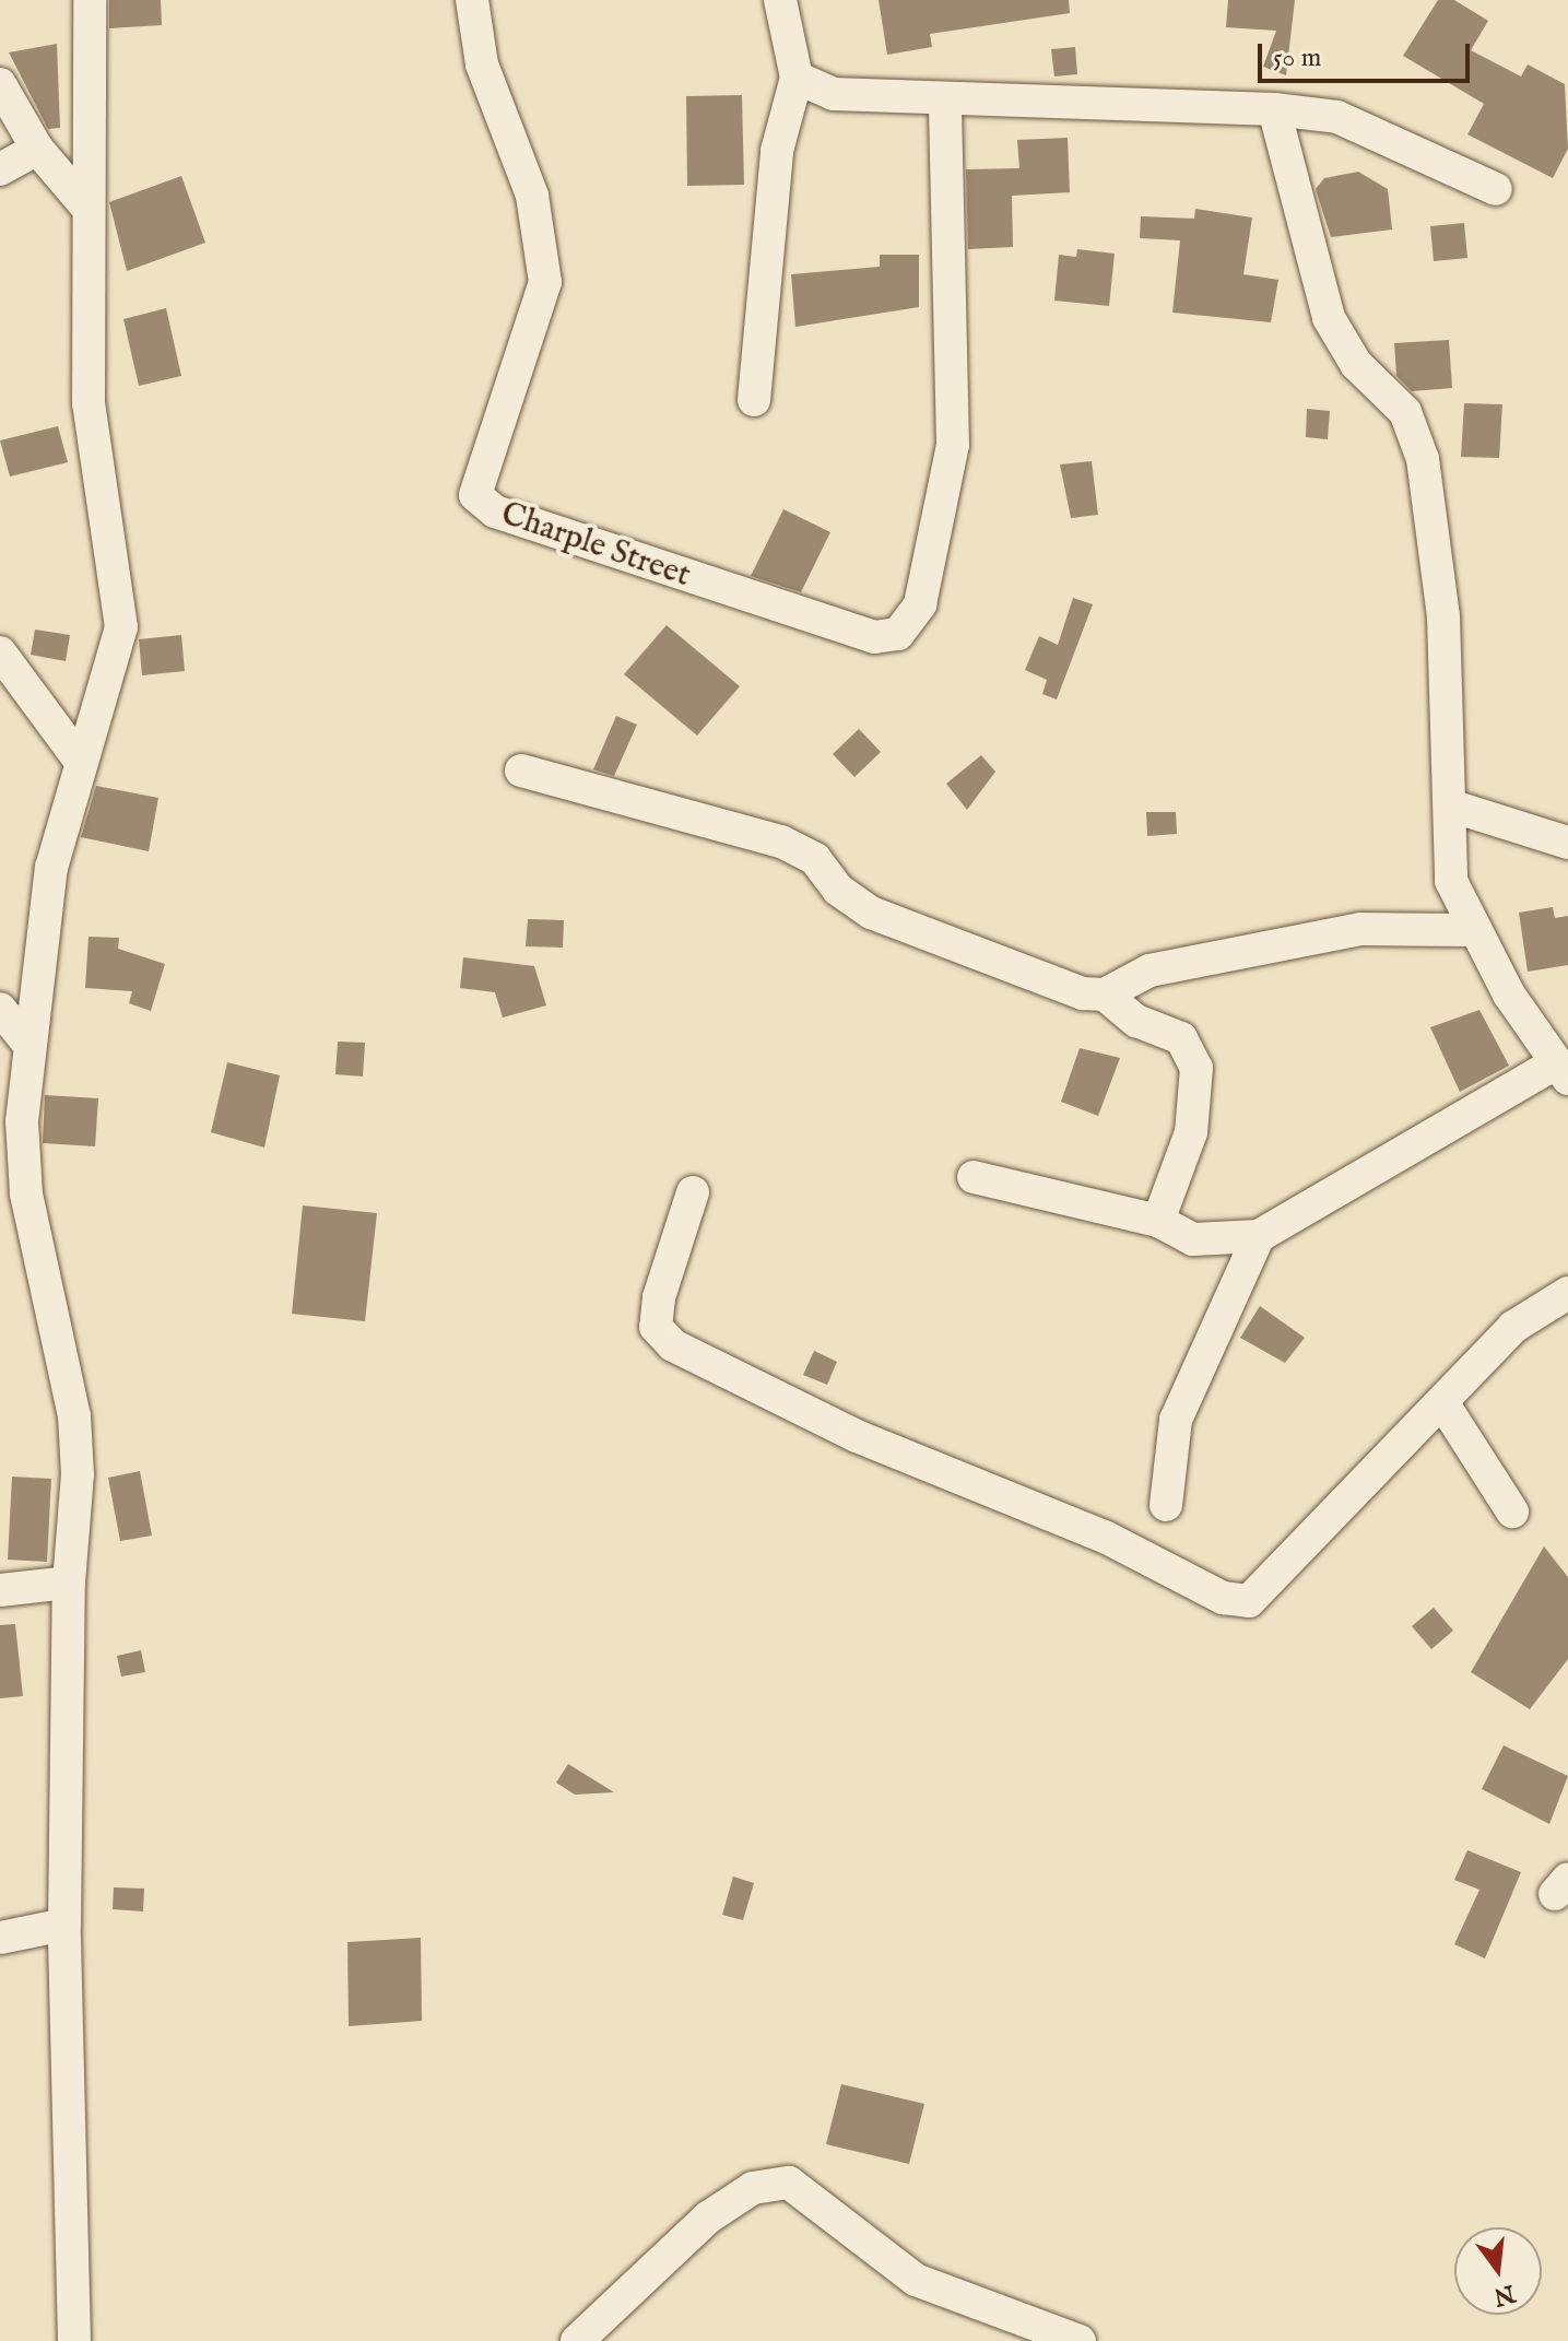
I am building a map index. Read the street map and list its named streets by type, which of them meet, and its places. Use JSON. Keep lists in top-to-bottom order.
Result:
{
  "streets": {
    "street": ["Charple Street"]
  },
  "scale_bar": "50 m",
  "north": "bottom"
}
